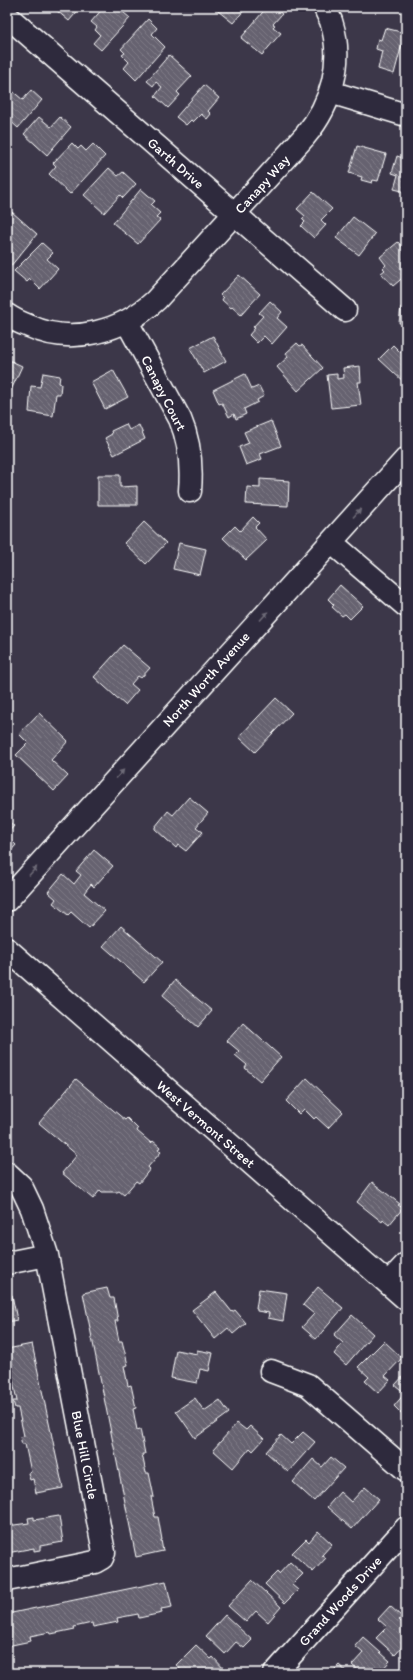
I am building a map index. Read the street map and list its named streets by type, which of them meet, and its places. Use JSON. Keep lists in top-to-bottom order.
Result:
{
  "streets": {
    "street": [
      "Garth Drive",
      "Canapy Way",
      "Canapy Court",
      "North Worth Avenue",
      "West Vermont Street",
      "Blue Hill Circle",
      "Grand Woods Drive"
    ]
  },
  "crossings": [
    ["Garth Drive", "Canapy Way"],
    ["Canapy Way", "Canapy Court"]
  ],
  "one_way": ["North Worth Avenue"]
}
